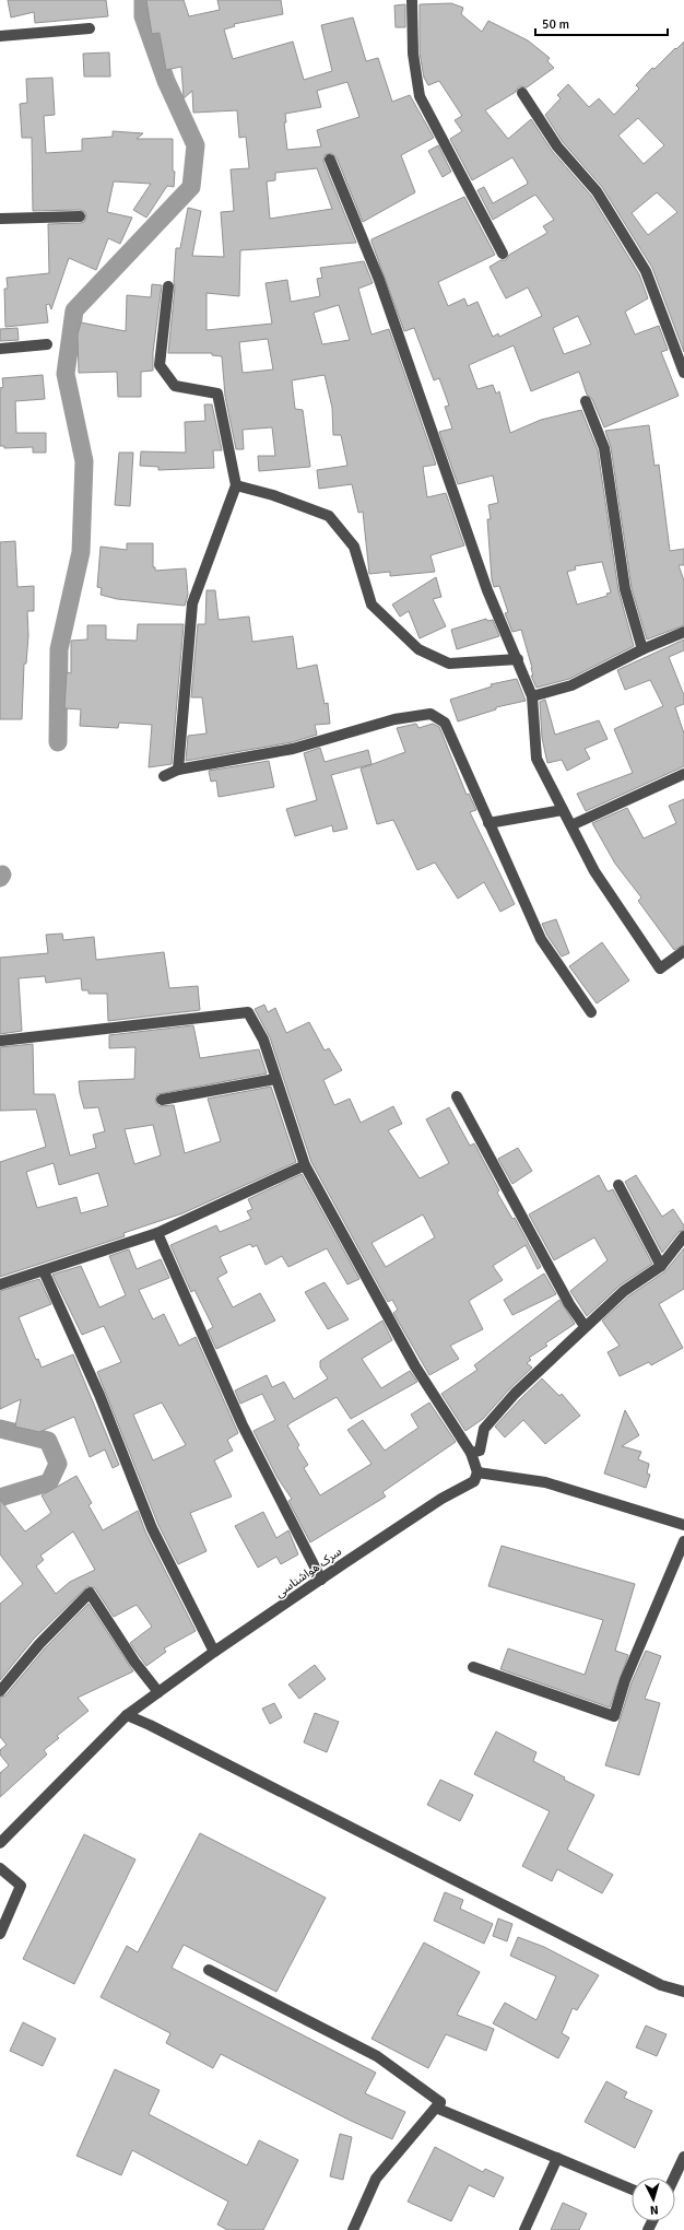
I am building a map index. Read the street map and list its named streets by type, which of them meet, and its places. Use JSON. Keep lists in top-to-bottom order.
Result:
{
  "streets": {
    "street": ["سرک هواشناسی"]
  },
  "scale_bar": "50 m",
  "north": "bottom"
}
